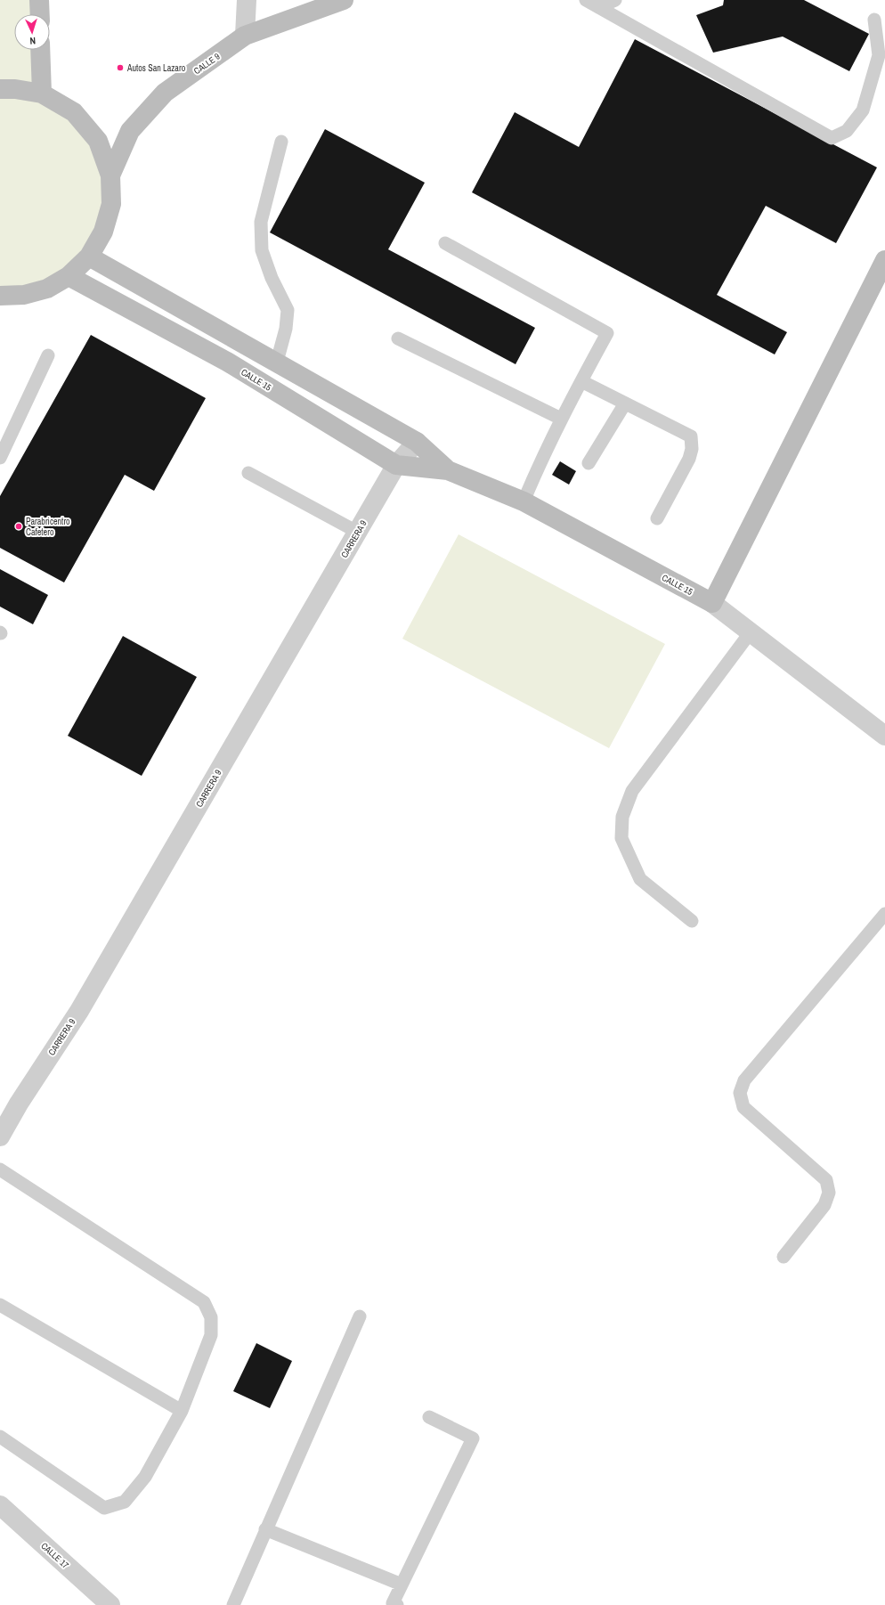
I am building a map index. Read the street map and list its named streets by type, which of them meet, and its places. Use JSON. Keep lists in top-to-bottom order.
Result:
{
  "streets": {
    "main road": ["CALLE 9", "CALLE 15"],
    "street": ["CARRERA 9", "CALLE 17"]
  },
  "crossings": [
    ["CALLE 15", "CARRERA 9"]
  ],
  "places": ["Autos San Lazaro", "Parabricentro Cafetero"],
  "north": "bottom"
}
